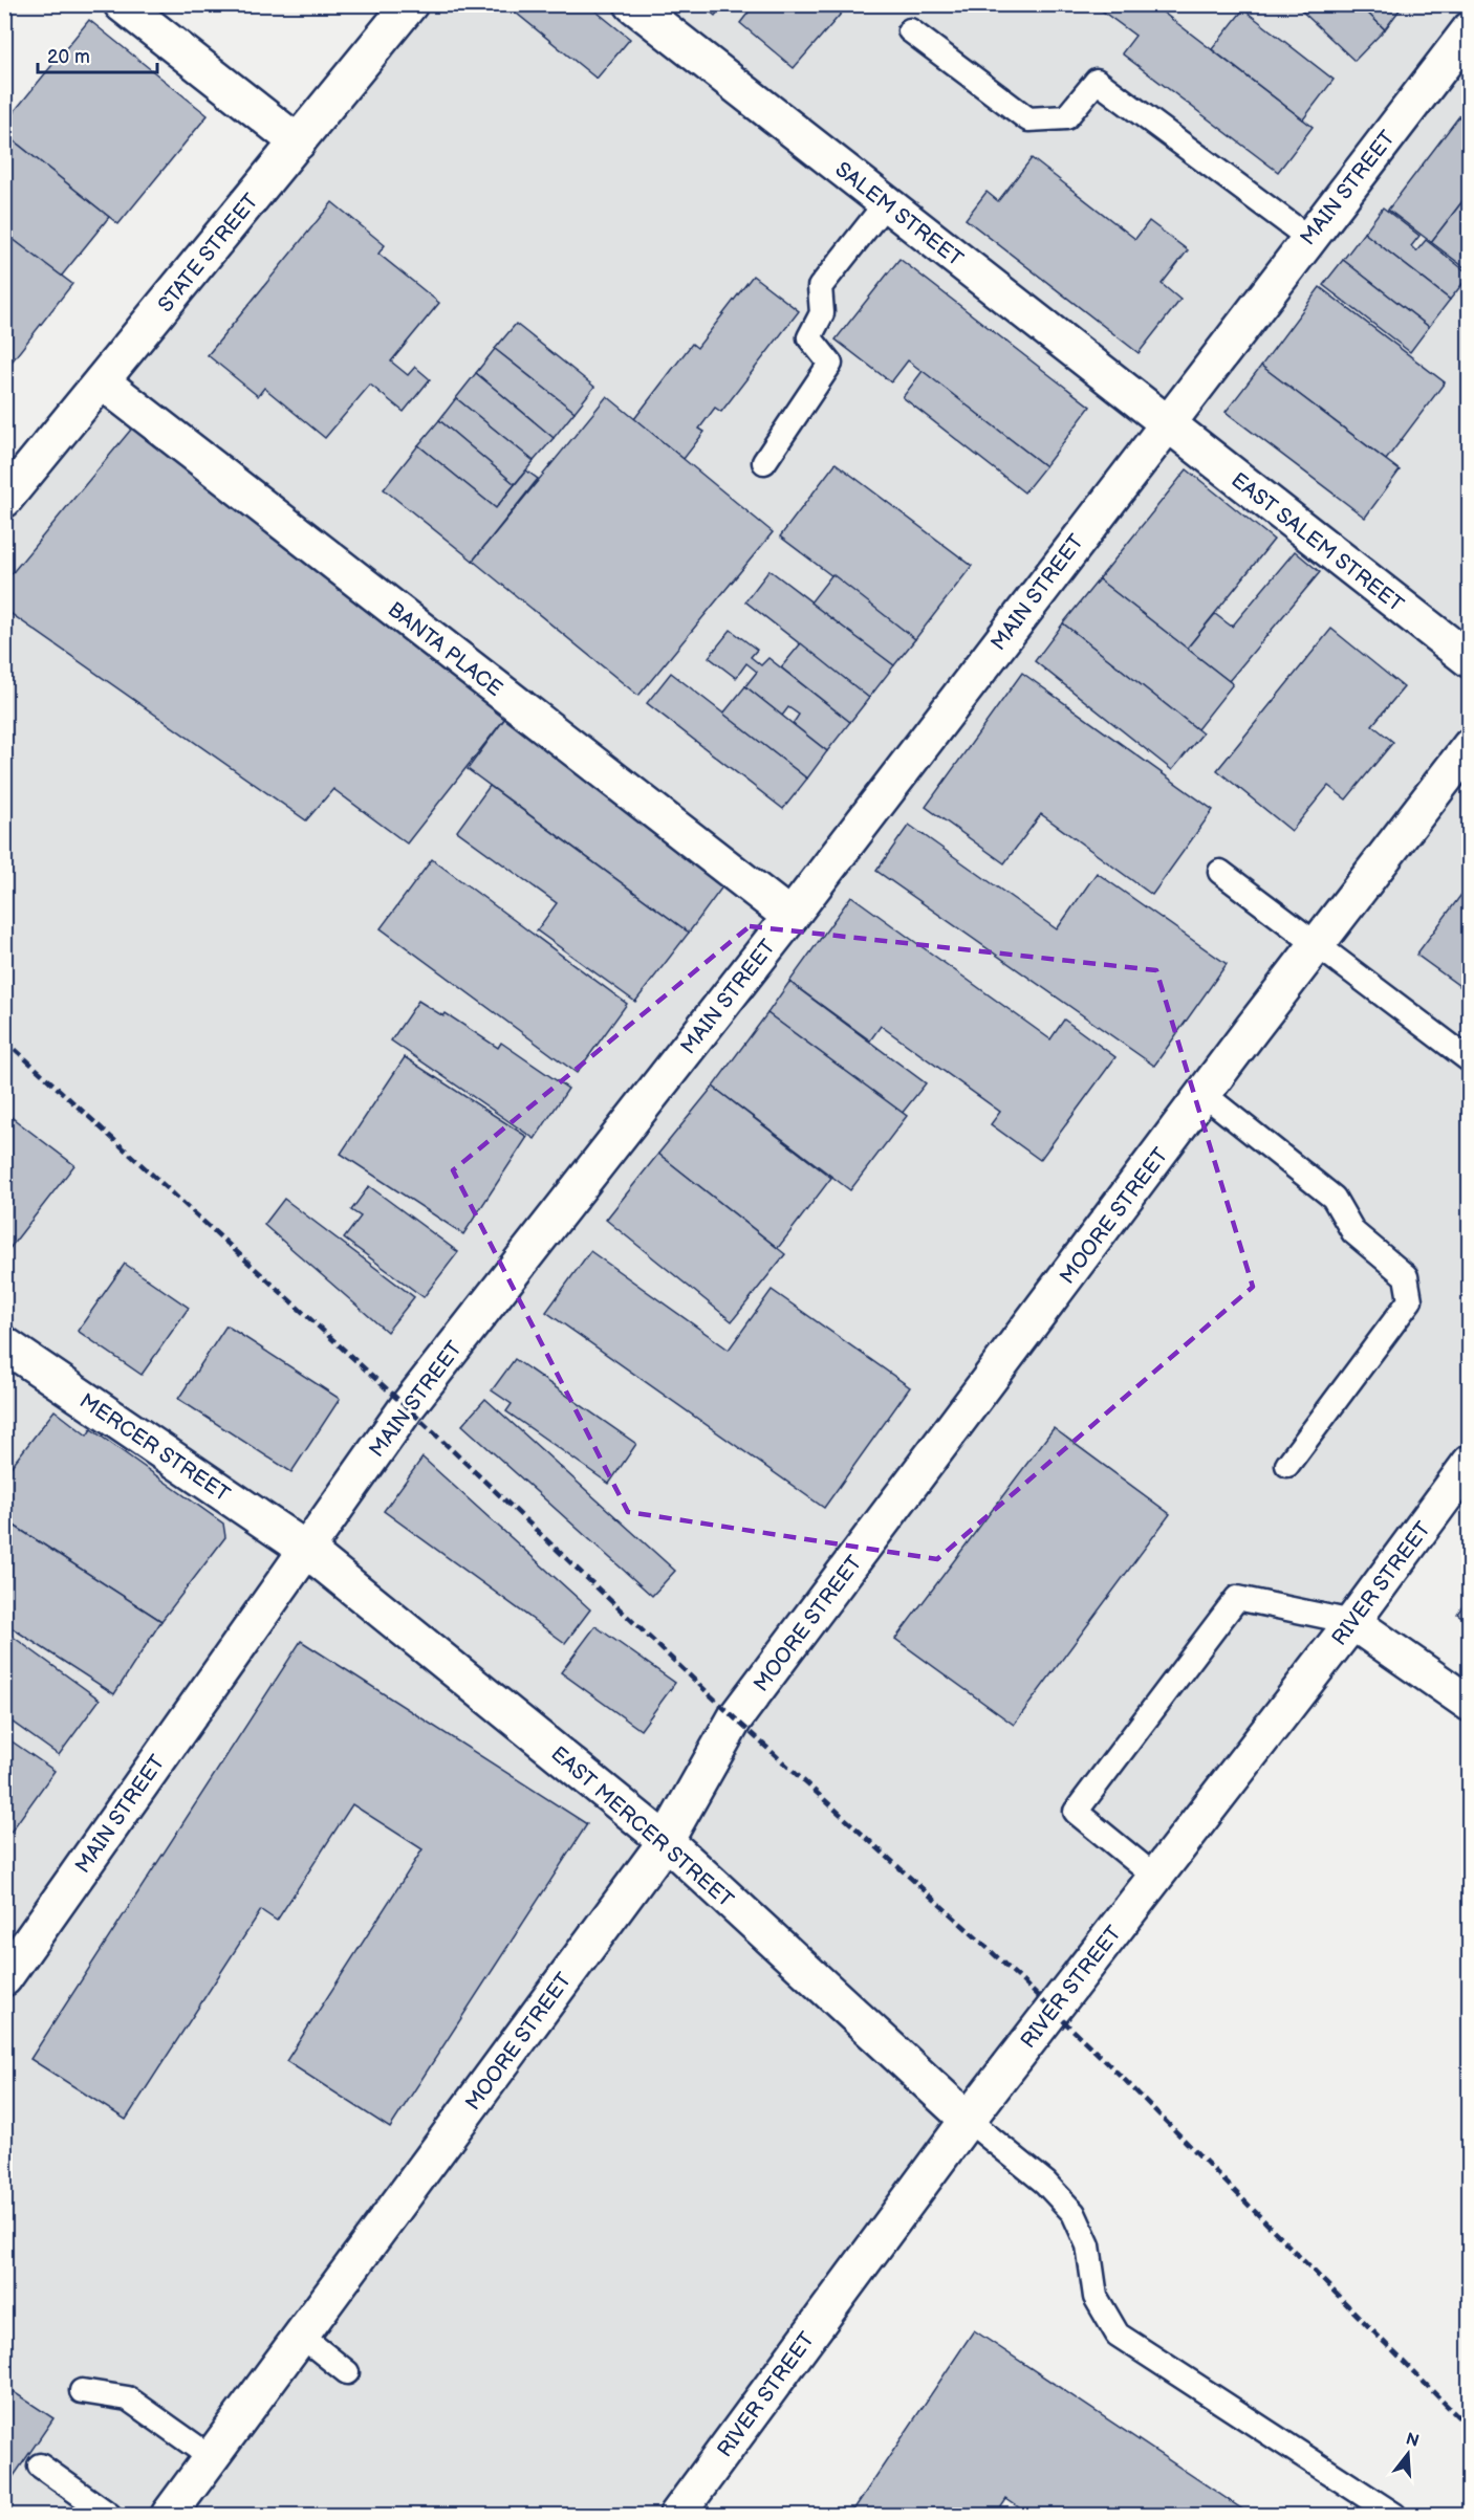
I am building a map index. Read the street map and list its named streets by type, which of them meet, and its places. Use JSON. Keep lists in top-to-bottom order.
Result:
{
  "streets": {
    "street": [
      "MAIN STREET",
      "SALEM STREET",
      "STATE STREET",
      "EAST SALEM STREET",
      "BANTA PLACE",
      "MOORE STREET",
      "MERCER STREET",
      "RIVER STREET",
      "EAST MERCER STREET"
    ]
  },
  "crossings": [
    ["MAIN STREET", "SALEM STREET"],
    ["MAIN STREET", "EAST SALEM STREET"],
    ["MAIN STREET", "BANTA PLACE"],
    ["MAIN STREET", "MERCER STREET"],
    ["MAIN STREET", "EAST MERCER STREET"],
    ["SALEM STREET", "EAST SALEM STREET"],
    ["STATE STREET", "BANTA PLACE"],
    ["MOORE STREET", "EAST MERCER STREET"],
    ["MERCER STREET", "EAST MERCER STREET"],
    ["RIVER STREET", "EAST MERCER STREET"]
  ],
  "scale_bar": "20 m",
  "north": "top"
}
